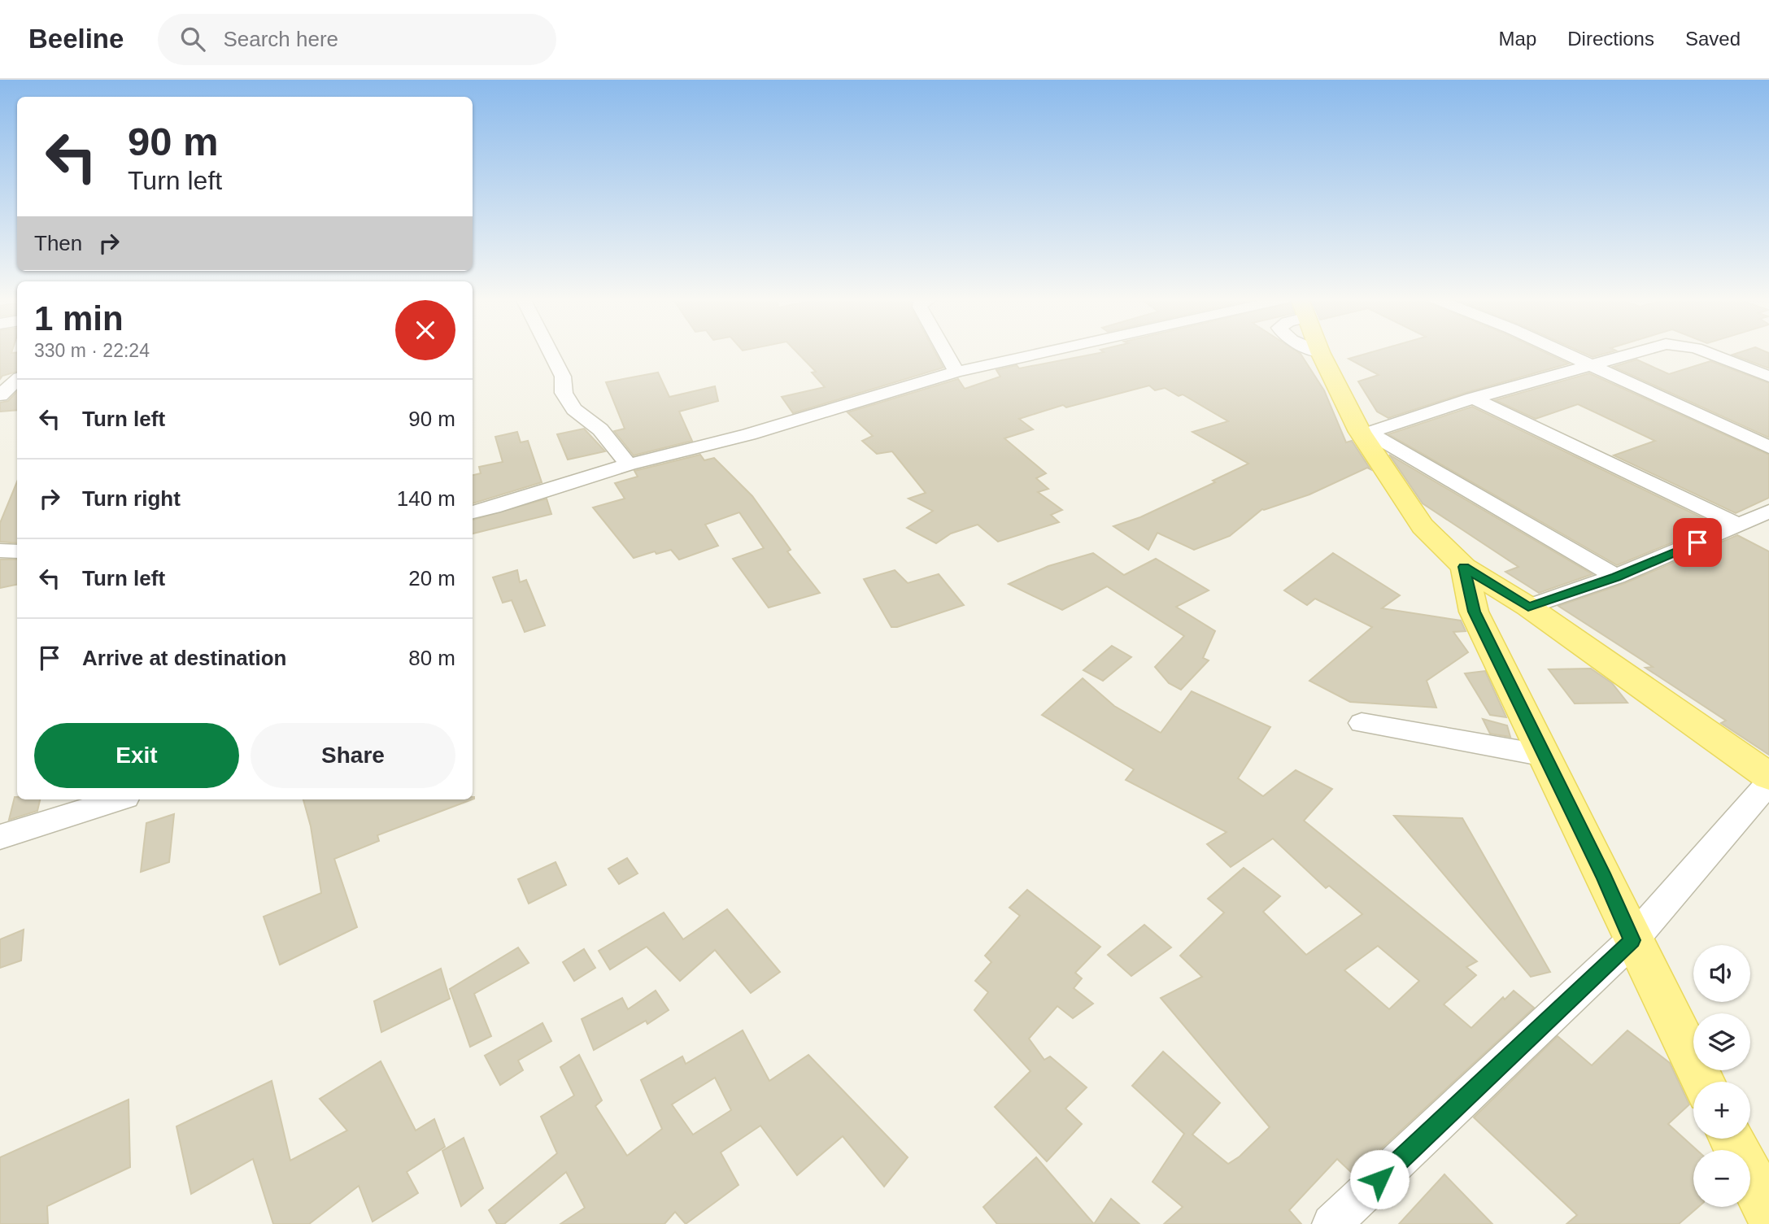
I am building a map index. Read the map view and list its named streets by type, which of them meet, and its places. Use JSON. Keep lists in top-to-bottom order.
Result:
{
  "page": {
    "header": "Beeline",
    "search": "Search here",
    "nav": ["Map", "Directions", "Saved"],
    "turn": ["90 m", "Turn left"],
    "then": "Then",
    "heading": ["1 min", "330 m · 22:24"],
    "list": [
      {
        "name": "Turn left",
        "value": "90 m"
      },
      {
        "name": "Turn right",
        "value": "140 m"
      },
      {
        "name": "Turn left",
        "value": "20 m"
      },
      {
        "name": "Arrive at destination",
        "value": "80 m"
      }
    ],
    "buttons": ["Exit", "Share"],
    "map_buttons": ["+", "−"]
  }
}
